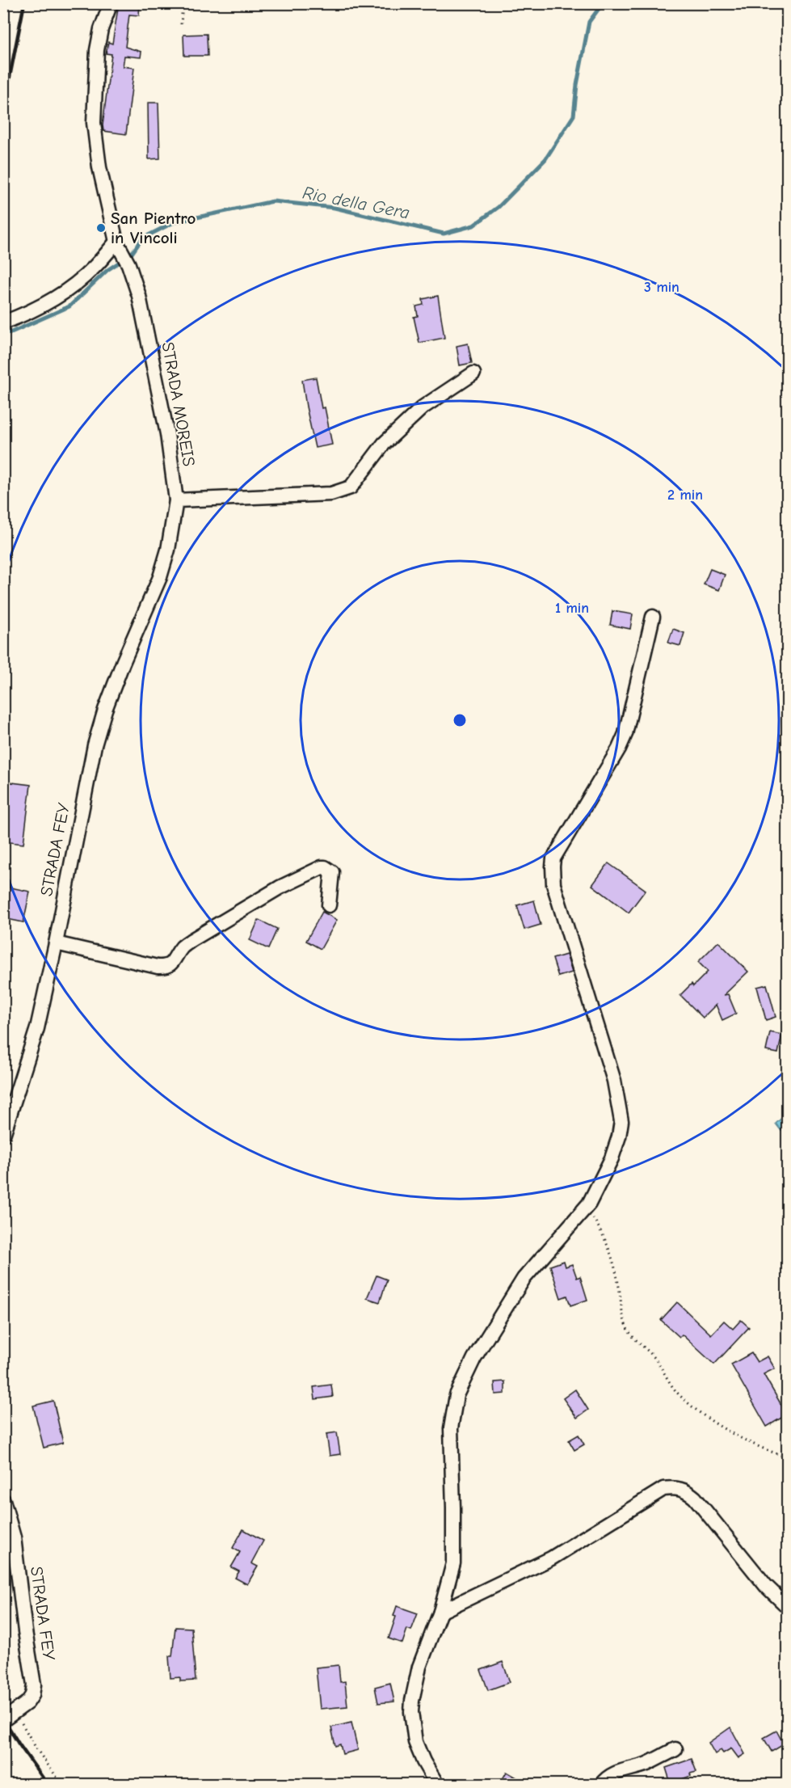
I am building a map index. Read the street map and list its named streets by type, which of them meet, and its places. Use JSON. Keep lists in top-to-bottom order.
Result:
{
  "streets": {
    "street": ["STRADA MOREIS", "STRADA FEY"]
  },
  "crossings": [
    ["STRADA MOREIS", "STRADA FEY"]
  ],
  "water": ["Rio della Gera"],
  "places": ["San Pientro in Vincoli"],
  "rings": ["3 min", "2 min", "1 min"]
}
